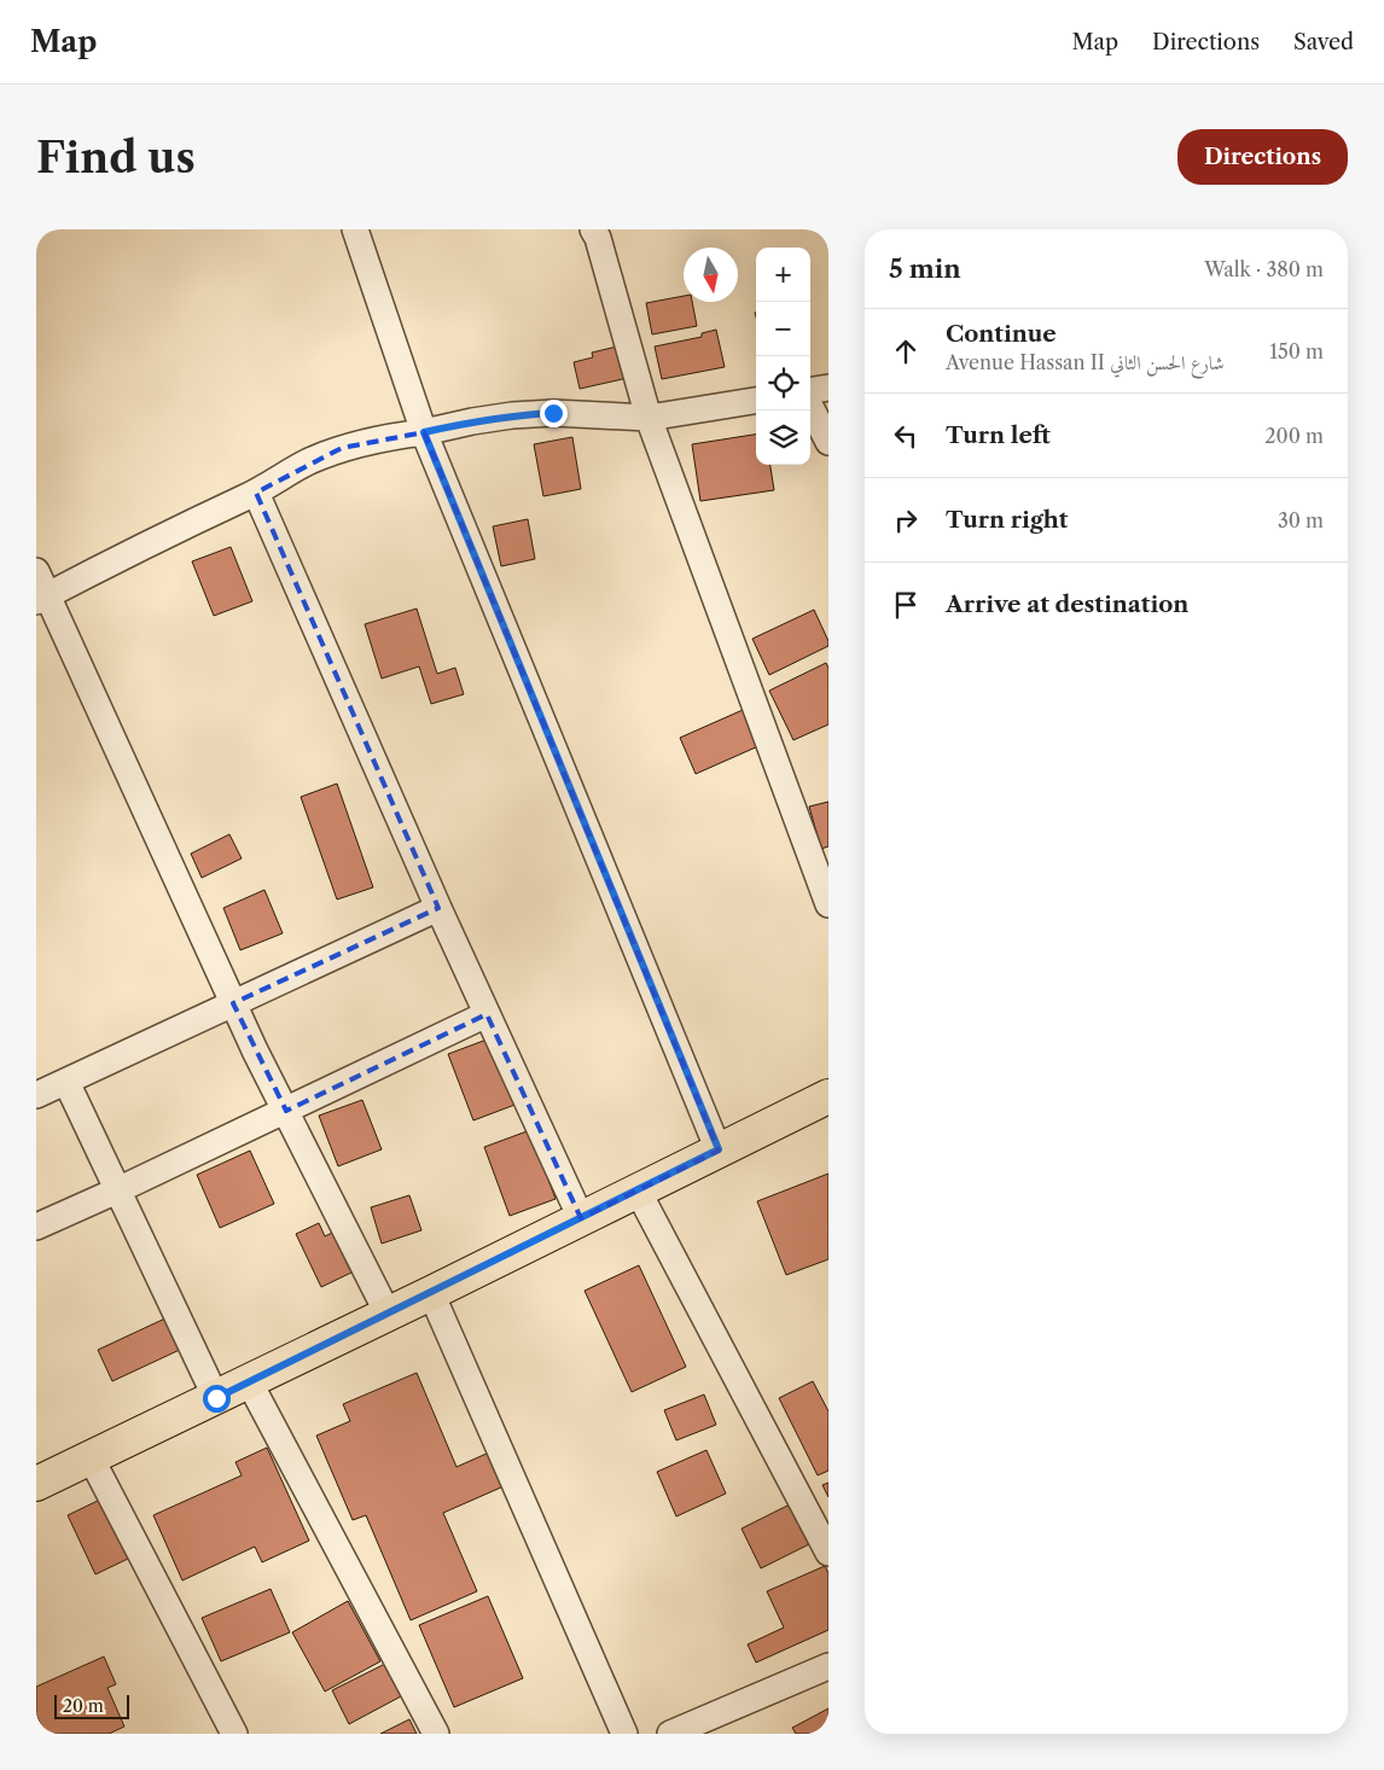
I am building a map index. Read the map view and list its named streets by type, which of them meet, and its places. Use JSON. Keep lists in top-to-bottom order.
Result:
{
  "scale_bar": "20 m",
  "north": "bottom",
  "page": {
    "header": "Map",
    "nav": ["Map", "Directions", "Saved"],
    "buttons": "Directions",
    "title": "Find us",
    "heading": ["5 min", "Walk · 380 m"],
    "map_buttons": ["+", "−"],
    "list": [
      ["Continue", "Avenue Hassan II شارع الحسن الثاني", "150 m"],
      ["Turn left", "200 m"],
      ["Turn right", "30 m"],
      "Arrive at destination"
    ],
    "scale": "20 m"
  }
}
